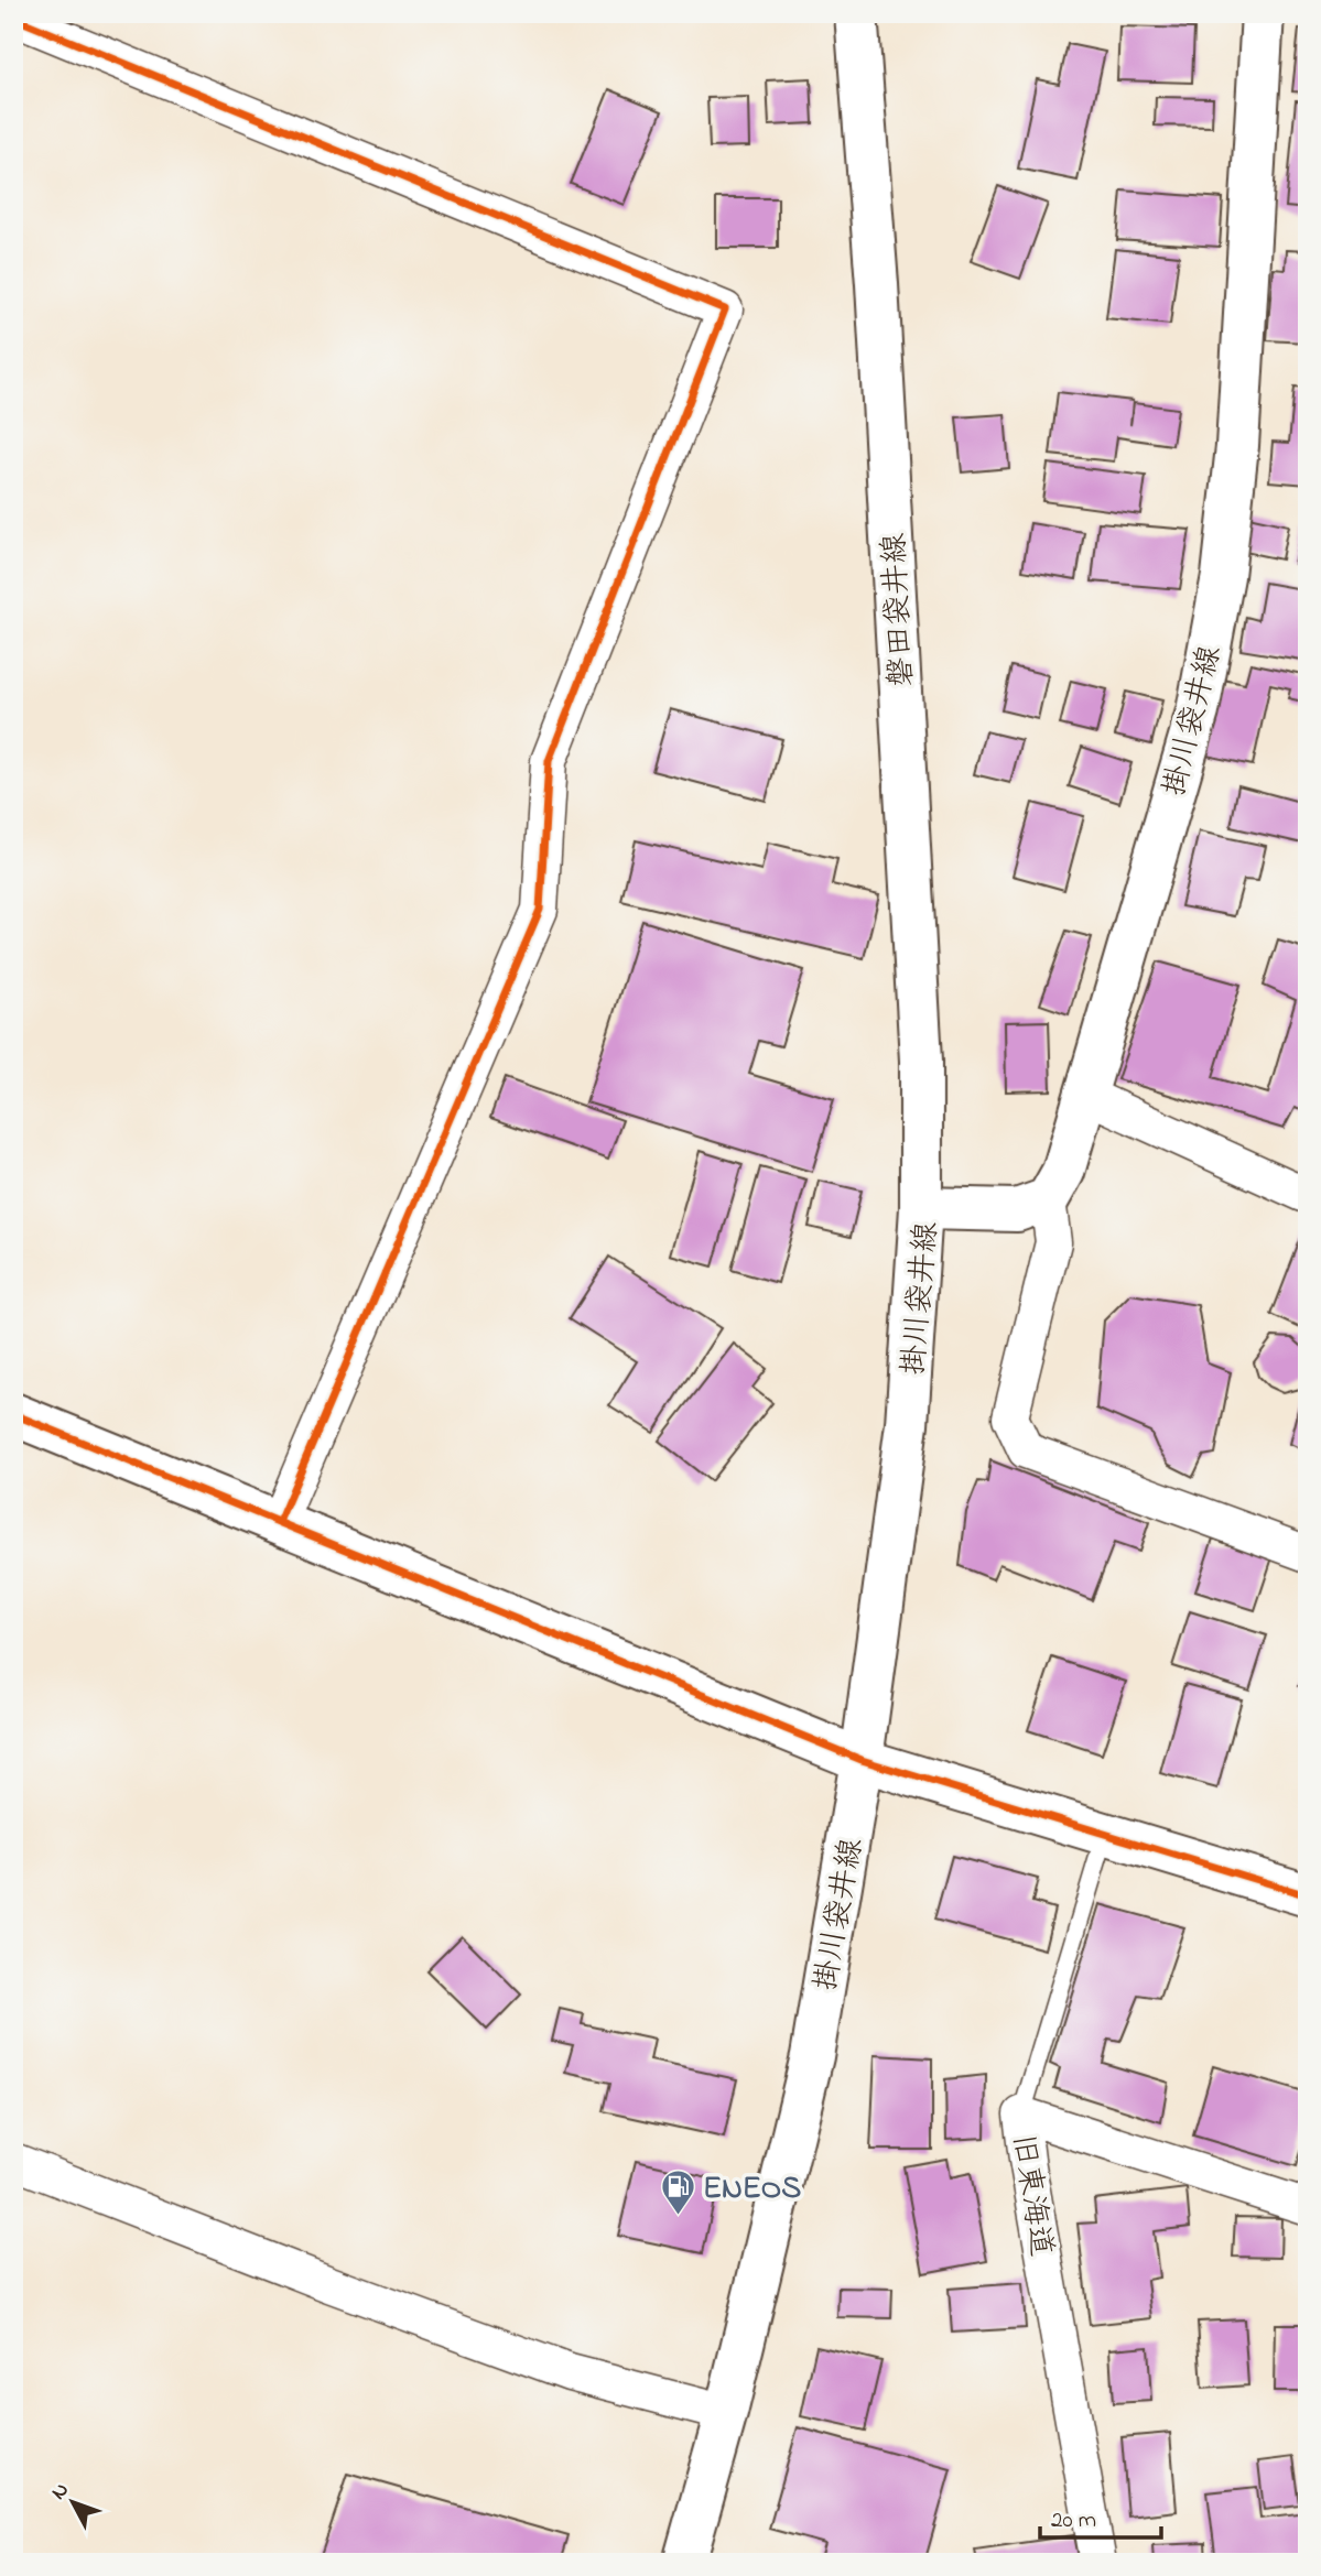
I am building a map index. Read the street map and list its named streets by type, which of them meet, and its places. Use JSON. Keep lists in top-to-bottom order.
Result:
{
  "streets": {
    "main road": ["磐田袋井線", "掛川袋井線"],
    "street": ["旧東海道"]
  },
  "crossings": [
    ["磐田袋井線", "掛川袋井線"]
  ],
  "places": {
    "fuel station": ["ENEOS"]
  },
  "scale_bar": "20 m",
  "north": "top left"
}
